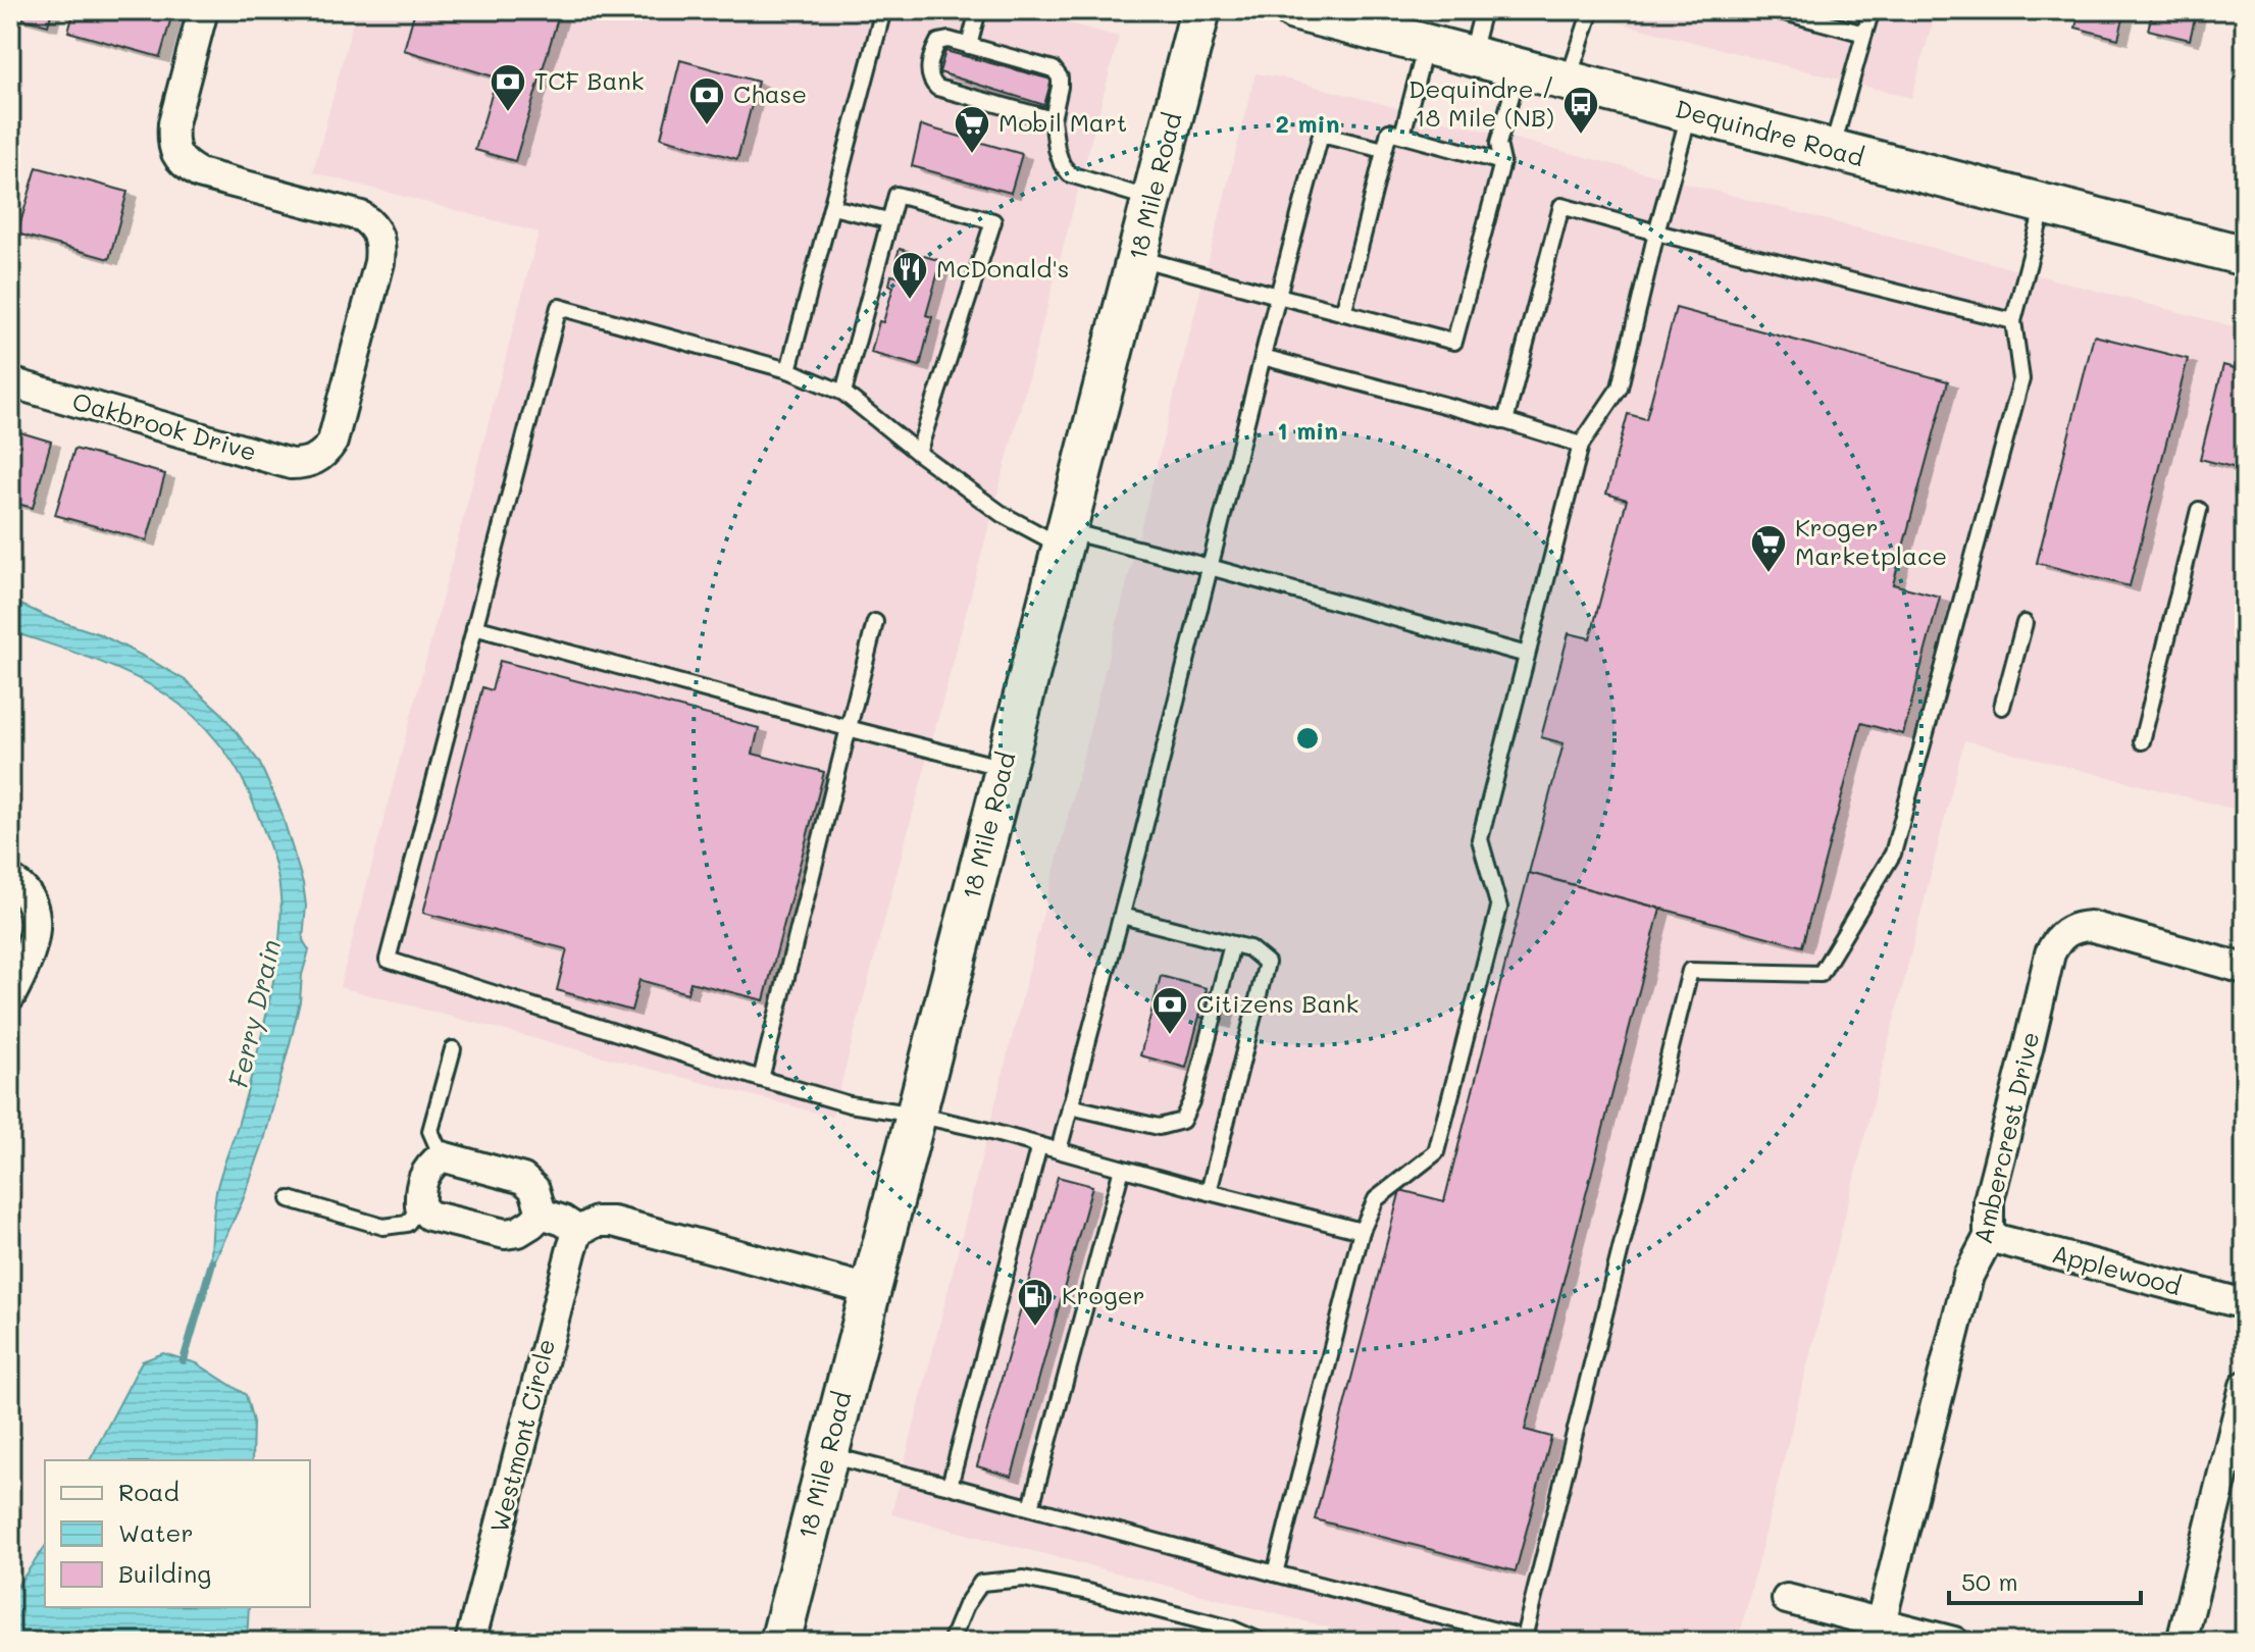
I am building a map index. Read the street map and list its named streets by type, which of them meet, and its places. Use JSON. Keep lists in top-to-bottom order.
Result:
{
  "streets": {
    "main road": ["Dequindre Road", "18 Mile Road"],
    "street": [
      "Oakbrook Drive",
      "Ambercrest Drive",
      "Applewood",
      "Westmont Circle"
    ]
  },
  "crossings": [
    ["Ambercrest Drive", "Applewood"]
  ],
  "water": ["Ferry Drain"],
  "places": {
    "bank": ["TCF Bank", "Chase", "Citizens Bank"],
    "bus stop": ["Dequindre / 18 Mile (NB)"],
    "supermarket": ["Mobil Mart", "Kroger Marketplace"],
    "restaurant": ["McDonald's"],
    "fuel station": ["Kroger"]
  },
  "legend": ["Road", "Water", "Building"],
  "scale_bar": "50 m",
  "rings": ["2 min", "1 min"]
}
